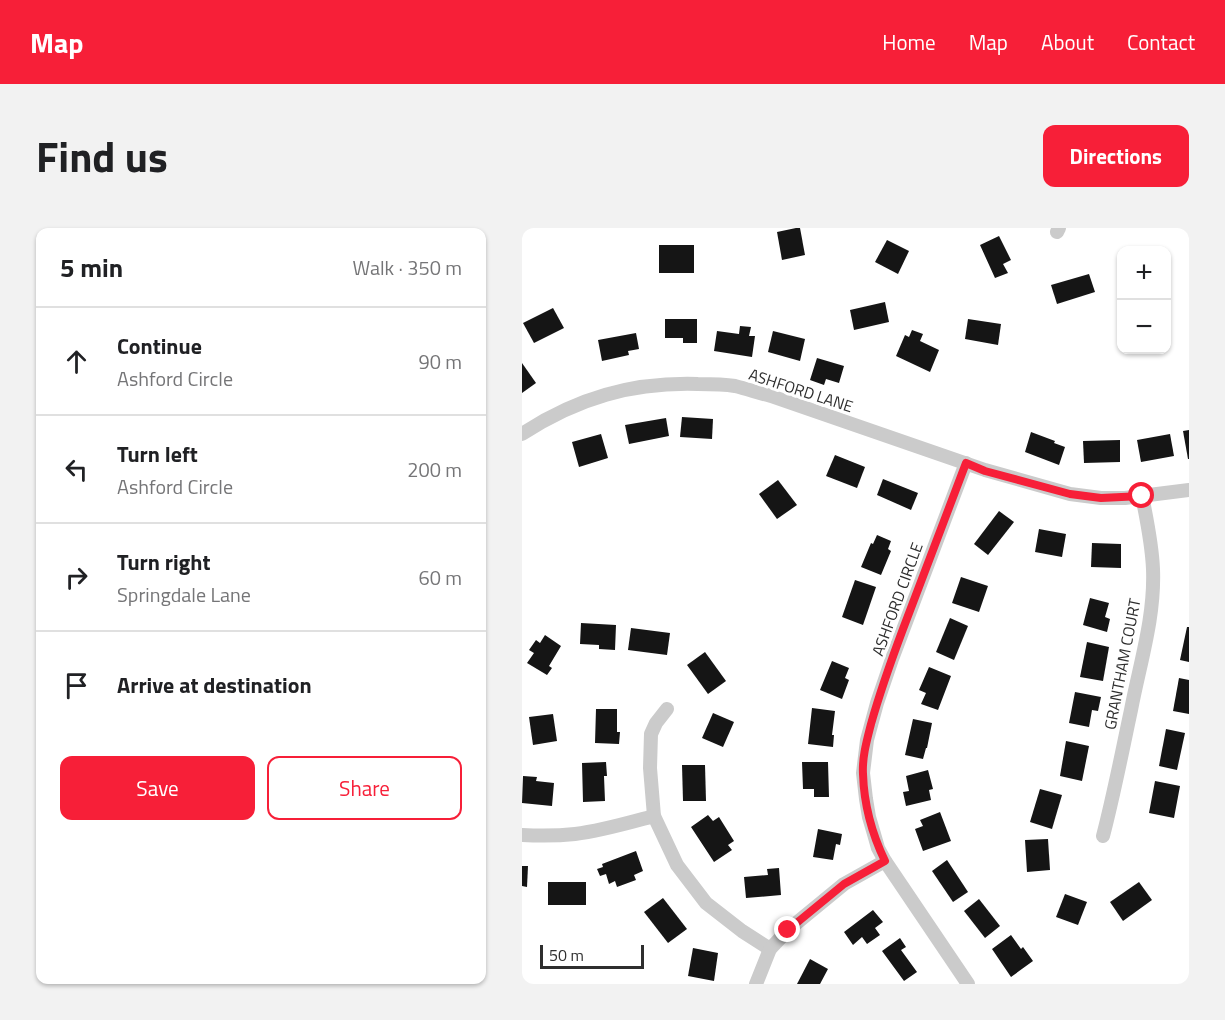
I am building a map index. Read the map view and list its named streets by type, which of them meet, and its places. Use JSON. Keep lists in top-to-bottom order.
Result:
{
  "streets": {
    "street": ["ASHFORD LANE", "ASHFORD CIRCLE", "GRANTHAM COURT"]
  },
  "crossings": [
    ["ASHFORD LANE", "ASHFORD CIRCLE"]
  ],
  "scale_bar": "50 m",
  "page": {
    "header": "Map",
    "nav": [
      "Home",
      "Map",
      "About",
      "Contact"
    ],
    "title": "Find us",
    "buttons": [
      "Directions",
      ["Save", "Share"]
    ],
    "heading": ["5 min", "Walk · 350 m"],
    "map_buttons": ["+", "−"],
    "list": [
      ["Continue", "Ashford Circle", "90 m"],
      ["Turn left", "Ashford Circle", "200 m"],
      ["Turn right", "Springdale Lane", "60 m"],
      "Arrive at destination"
    ],
    "scale": "50 m"
  }
}
